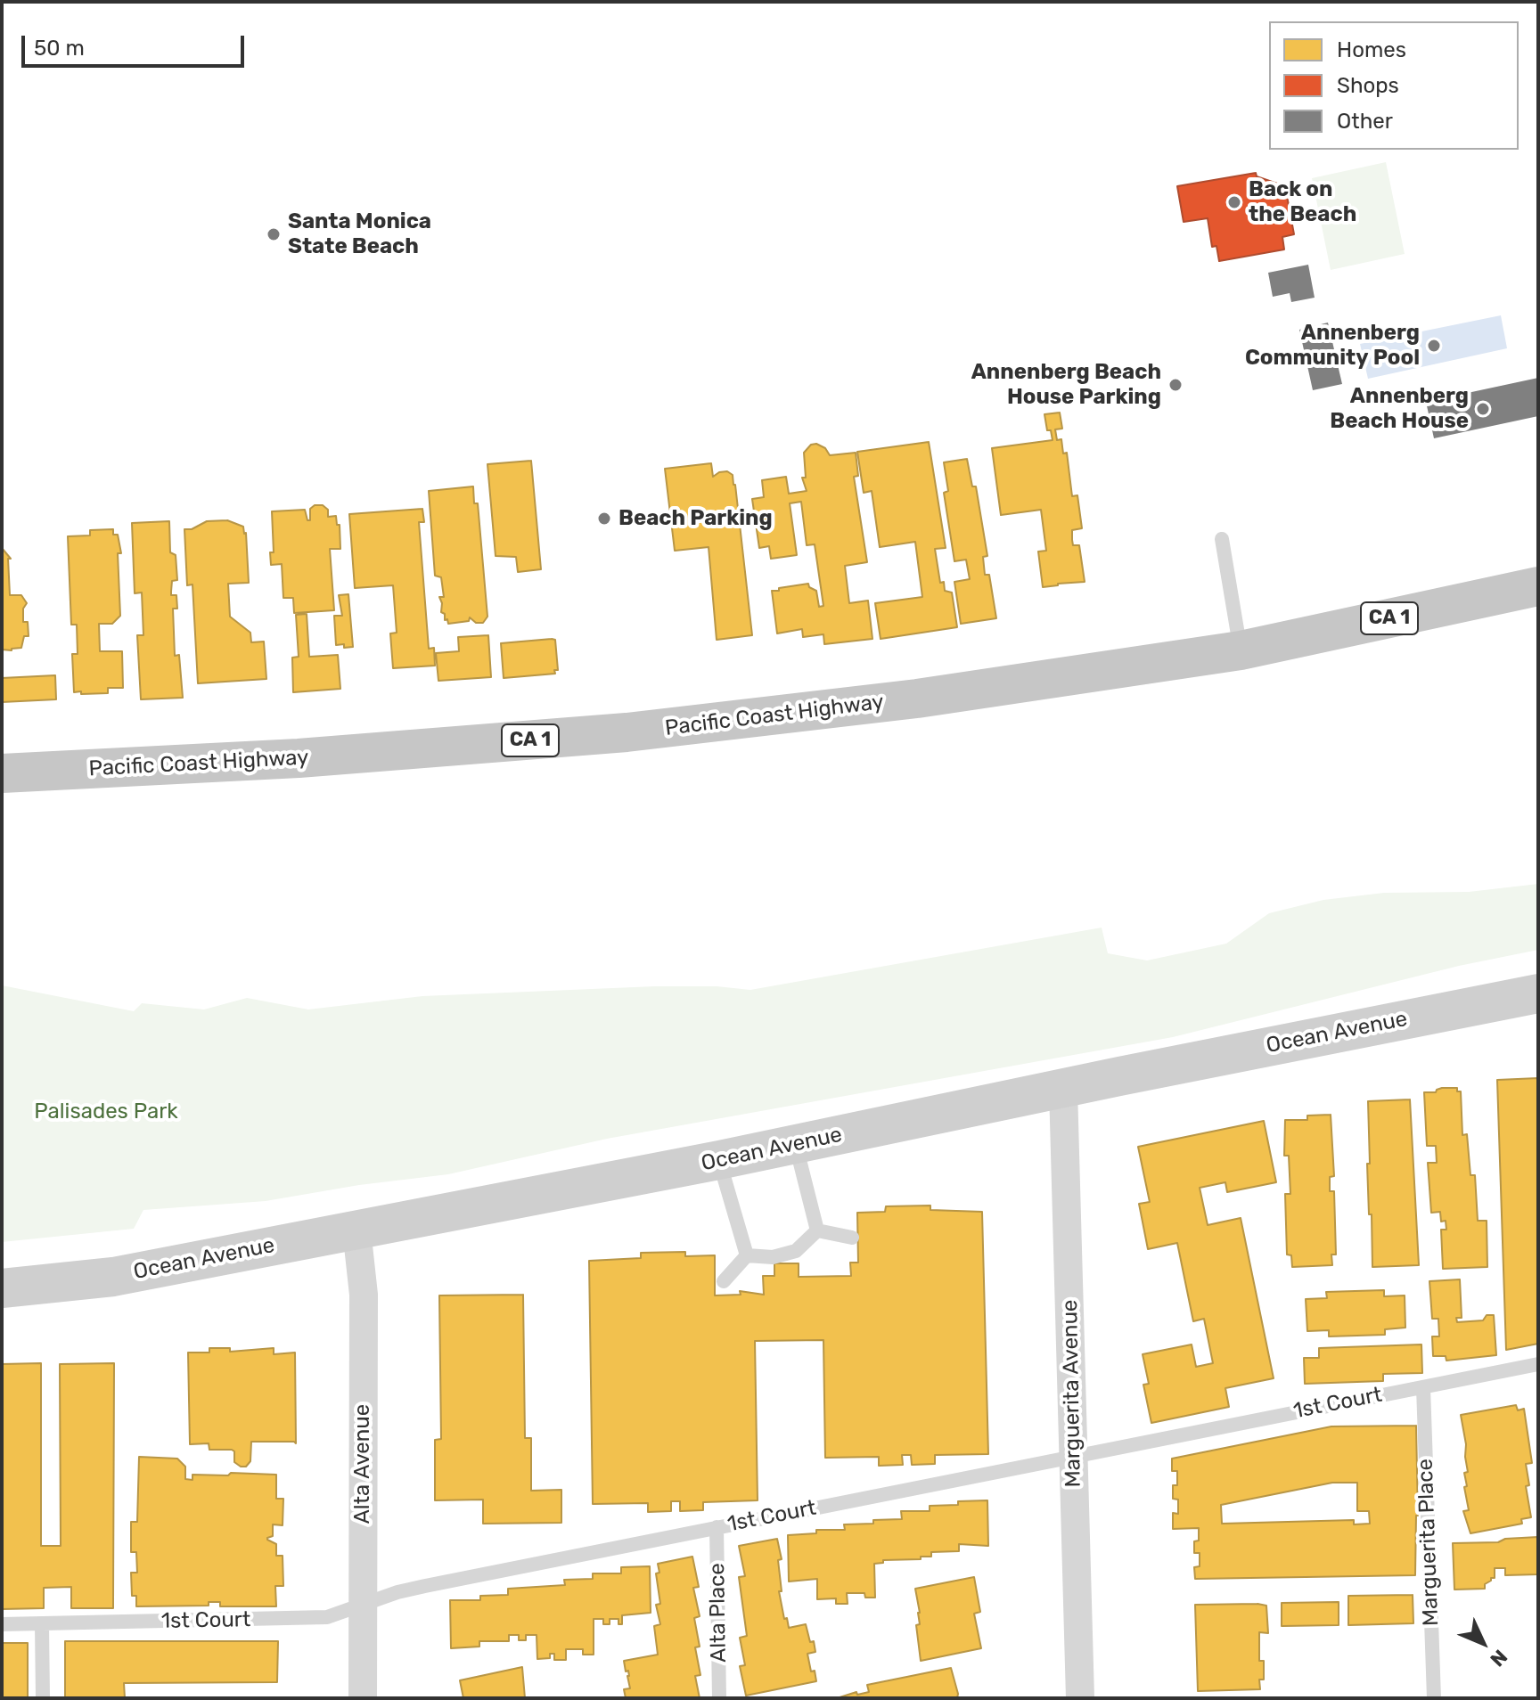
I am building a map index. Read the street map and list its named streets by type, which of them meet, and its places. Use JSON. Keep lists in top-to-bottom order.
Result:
{
  "streets": {
    "highway": ["CA 1", "Pacific Coast Highway"],
    "main road": ["Ocean Avenue"],
    "street": ["Marguerita Avenue", "Alta Avenue"],
    "lane": ["1st Court", "Marguerita Place", "Alta Place"]
  },
  "crossings": [
    ["Ocean Avenue", "Marguerita Avenue"],
    ["Ocean Avenue", "Alta Avenue"],
    ["Marguerita Avenue", "1st Court"],
    ["1st Court", "Alta Avenue"],
    ["1st Court", "Marguerita Place"],
    ["1st Court", "Alta Place"]
  ],
  "parks": ["Palisades Park"],
  "places": [
    "Back on the Beach",
    "Santa Monica State Beach",
    "Annenberg Community Pool",
    "Annenberg Beach House Parking",
    "Annenberg Beach House",
    "Beach Parking"
  ],
  "legend": ["Homes", "Shops", "Other"],
  "scale_bar": "50 m",
  "north": "bottom right"
}
